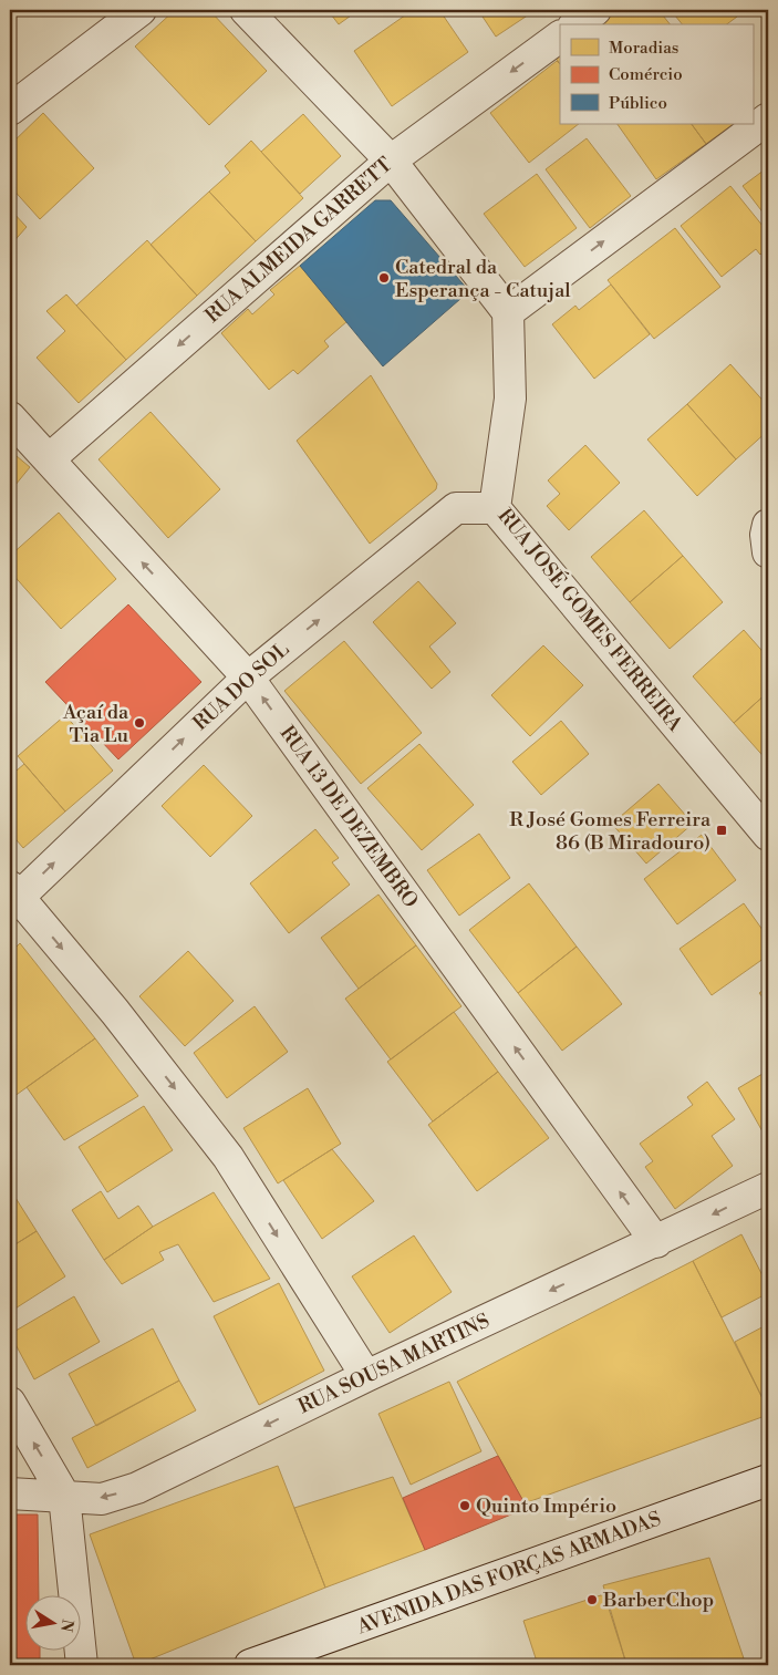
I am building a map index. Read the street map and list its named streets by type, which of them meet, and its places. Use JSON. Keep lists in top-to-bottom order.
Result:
{
  "streets": {
    "street": [
      "RUA ALMEIDA GARRETT",
      "RUA JOSÉ GOMES FERREIRA",
      "RUA DO SOL",
      "RUA 13 DE DEZEMBRO",
      "RUA SOUSA MARTINS",
      "AVENIDA DAS FORÇAS ARMADAS"
    ]
  },
  "crossings": [
    ["RUA ALMEIDA GARRETT", "RUA 13 DE DEZEMBRO"],
    ["RUA JOSÉ GOMES FERREIRA", "RUA DO SOL"],
    ["RUA DO SOL", "RUA 13 DE DEZEMBRO"],
    ["RUA 13 DE DEZEMBRO", "RUA SOUSA MARTINS"]
  ],
  "one_way": ["RUA DO SOL", "RUA 13 DE DEZEMBRO", "RUA SOUSA MARTINS"],
  "places": {
    "other": [
      "Catedral da Esperança - Catujal",
      "Açaí da Tia Lu",
      "Quinto Império",
      "BarberChop"
    ],
    "transit": ["R José Gomes Ferreira 86 (B Miradouro)"]
  },
  "legend": ["Moradias", "Comércio", "Público"],
  "north": "right"
}
